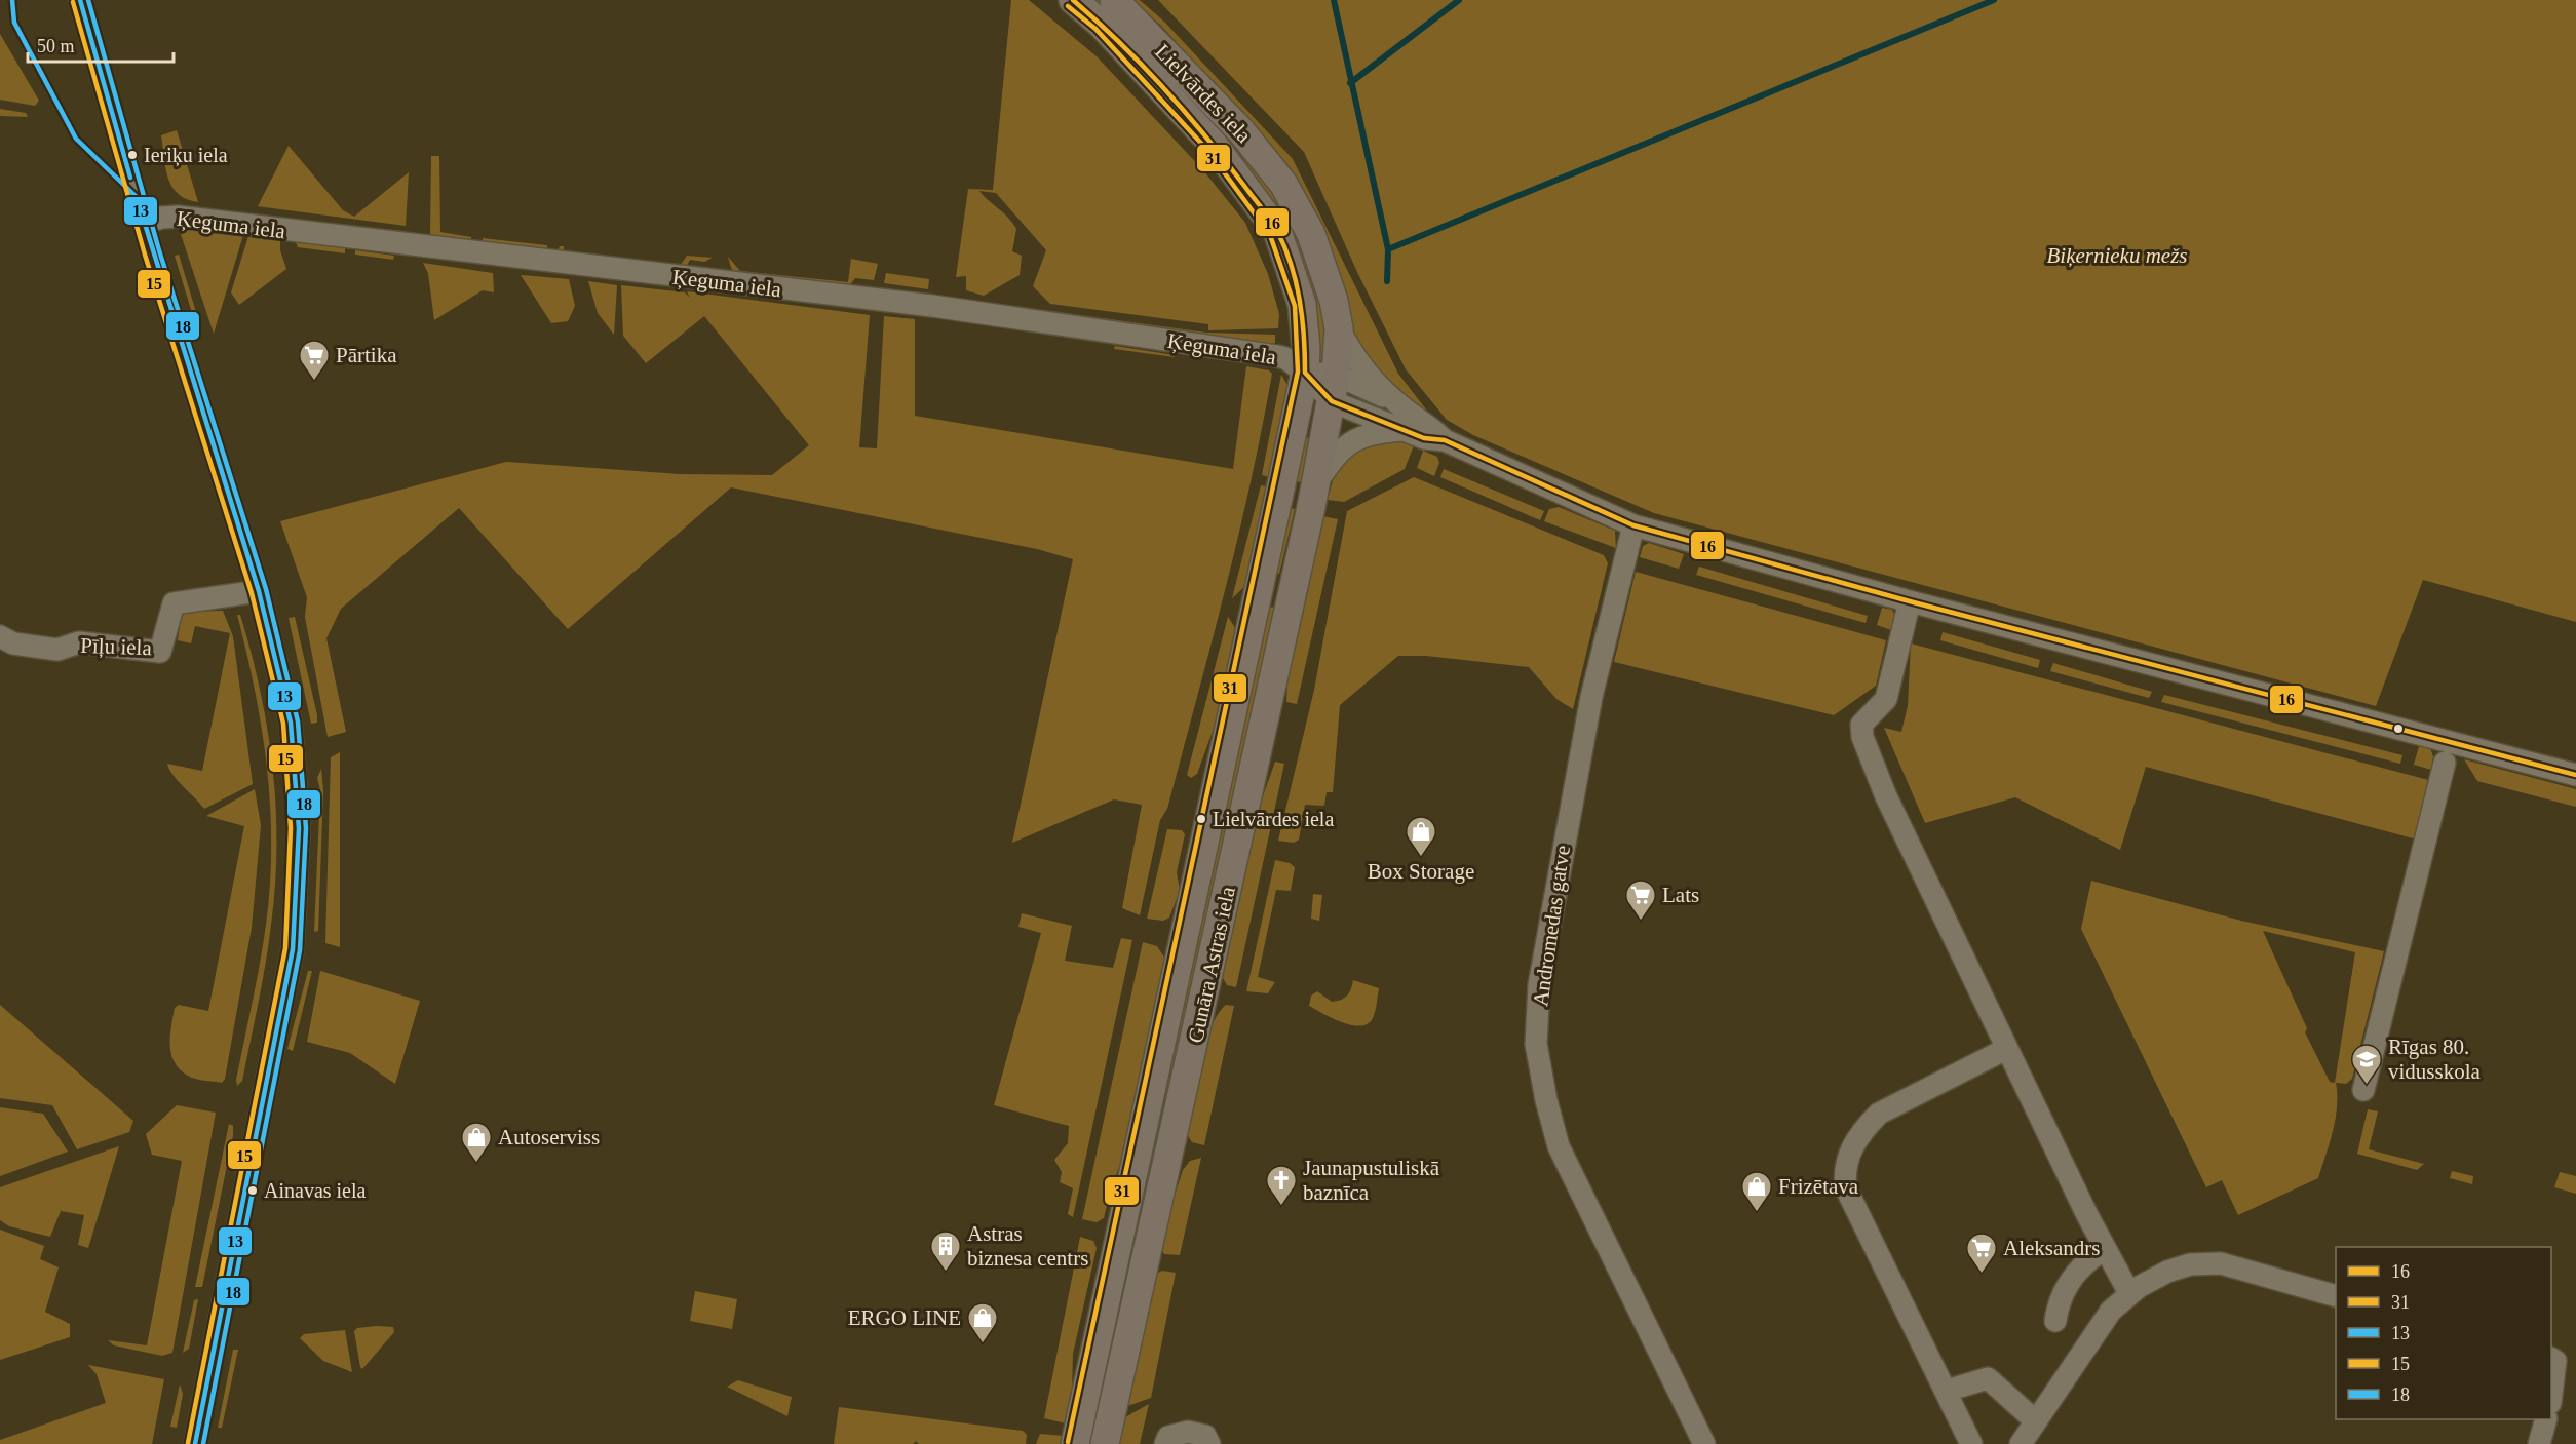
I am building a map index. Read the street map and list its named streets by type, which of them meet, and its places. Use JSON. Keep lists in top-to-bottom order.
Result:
{
  "streets": {
    "main road": ["Lielvārdes iela", "Gunāra Astras iela"],
    "street": ["Ķeguma iela", "Pīļu iela", "Andromedas gatve"]
  },
  "crossings": [
    ["Lielvārdes iela", "Ķeguma iela"],
    ["Lielvārdes iela", "Andromedas gatve"],
    ["Lielvārdes iela", "Gunāra Astras iela"],
    ["Ķeguma iela", "Gunāra Astras iela"]
  ],
  "parks": ["Biķernieku mežs"],
  "places": {
    "other": ["Ieriķu iela", "Lielvārdes iela", "Ainavas iela"],
    "supermarket": ["Pārtika", "Lats", "Aleksandrs"],
    "shop": [
      "Box Storage",
      "Autoserviss",
      "Frizētava",
      "ERGO LINE"
    ],
    "school or university": ["Rīgas 80. vidusskola"],
    "church": ["Jaunapustuliskā baznīca"],
    "building": ["Astras biznesa centrs"]
  },
  "lines": [
    "transit line 16",
    "transit line 13",
    "transit line 18",
    "transit line 15",
    "transit line 31"
  ],
  "legend": [
    "16",
    "31",
    "13",
    "15",
    "18"
  ],
  "scale_bar": "50 m"
}
